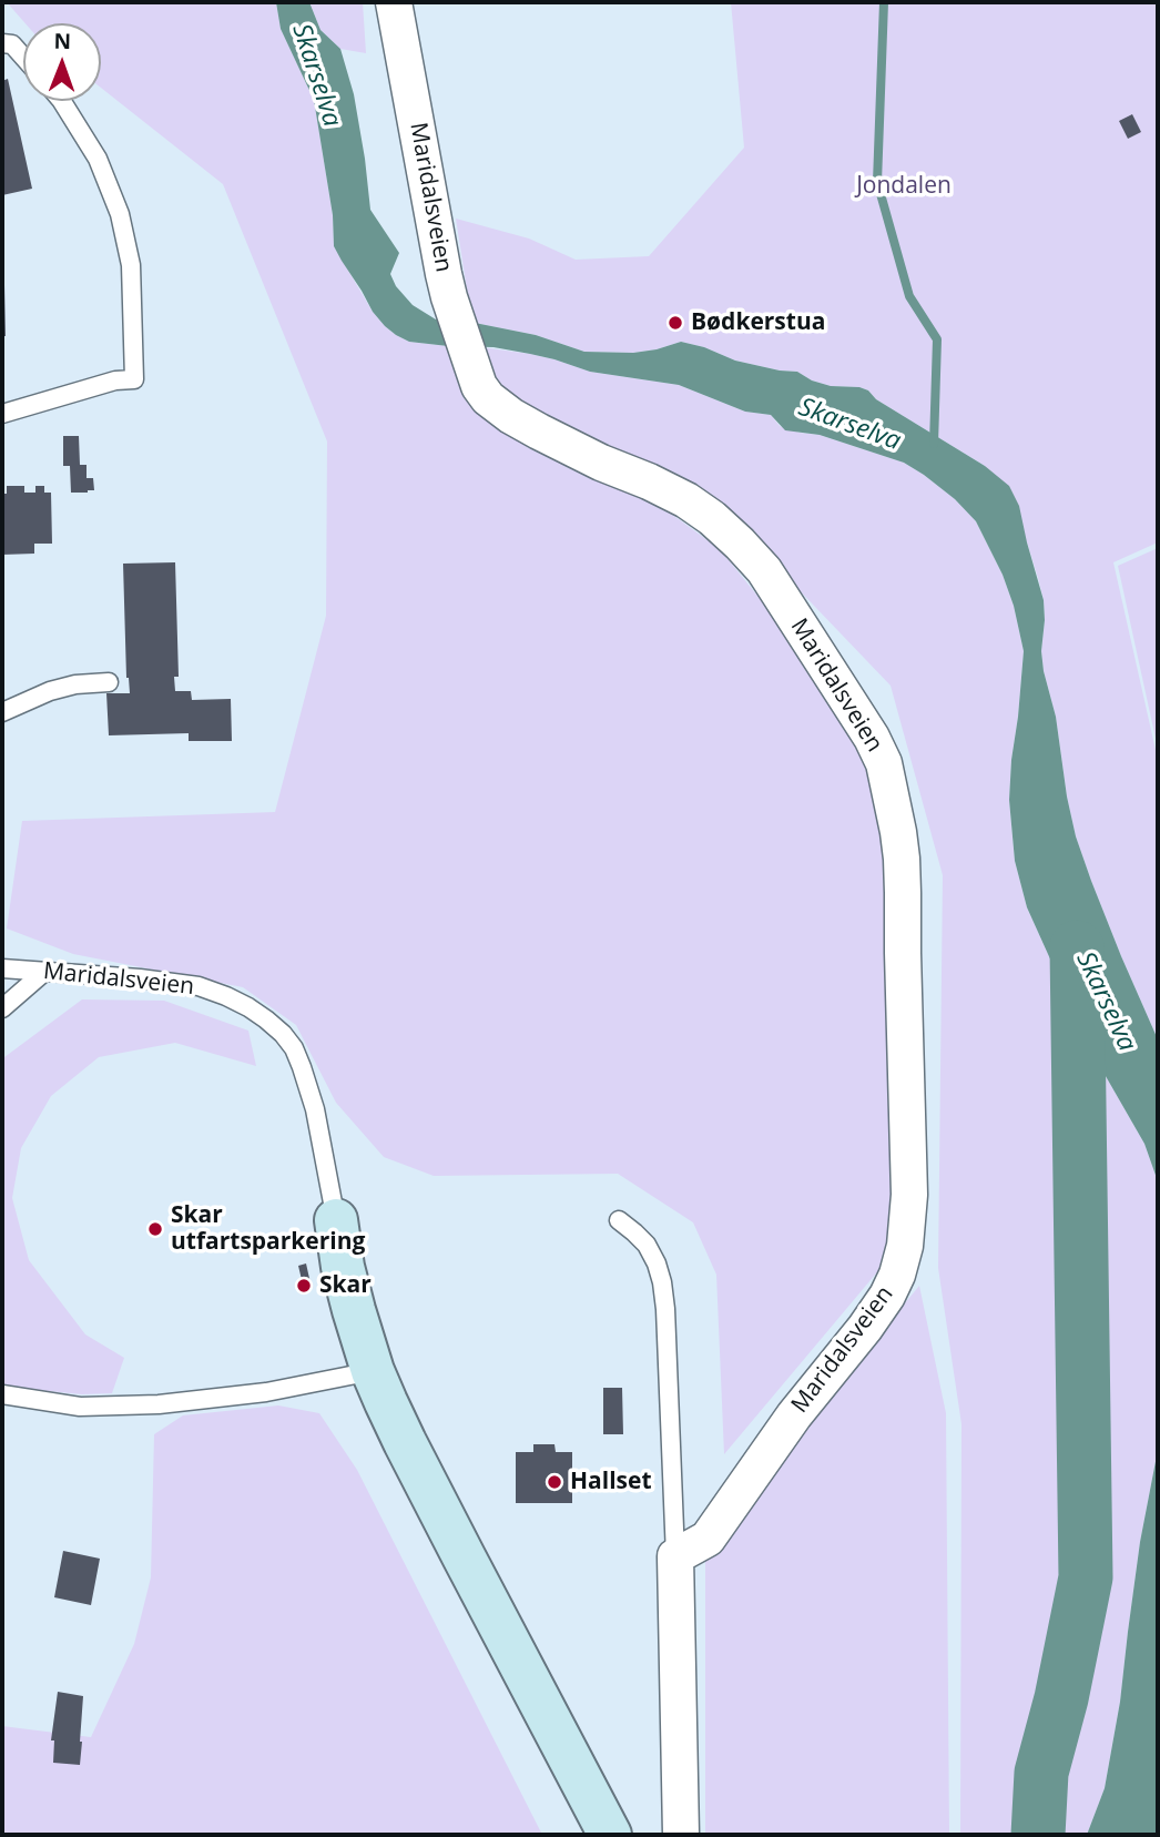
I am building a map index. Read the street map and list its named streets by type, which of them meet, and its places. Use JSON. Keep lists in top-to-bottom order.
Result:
{
  "streets": {
    "street": ["Maridalsveien"]
  },
  "water": ["Skarselva"],
  "parks": ["Jondalen"],
  "places": [
    "Bødkerstua",
    "Skar utfartsparkering",
    "Skar",
    "Hallset"
  ],
  "north": "top"
}
